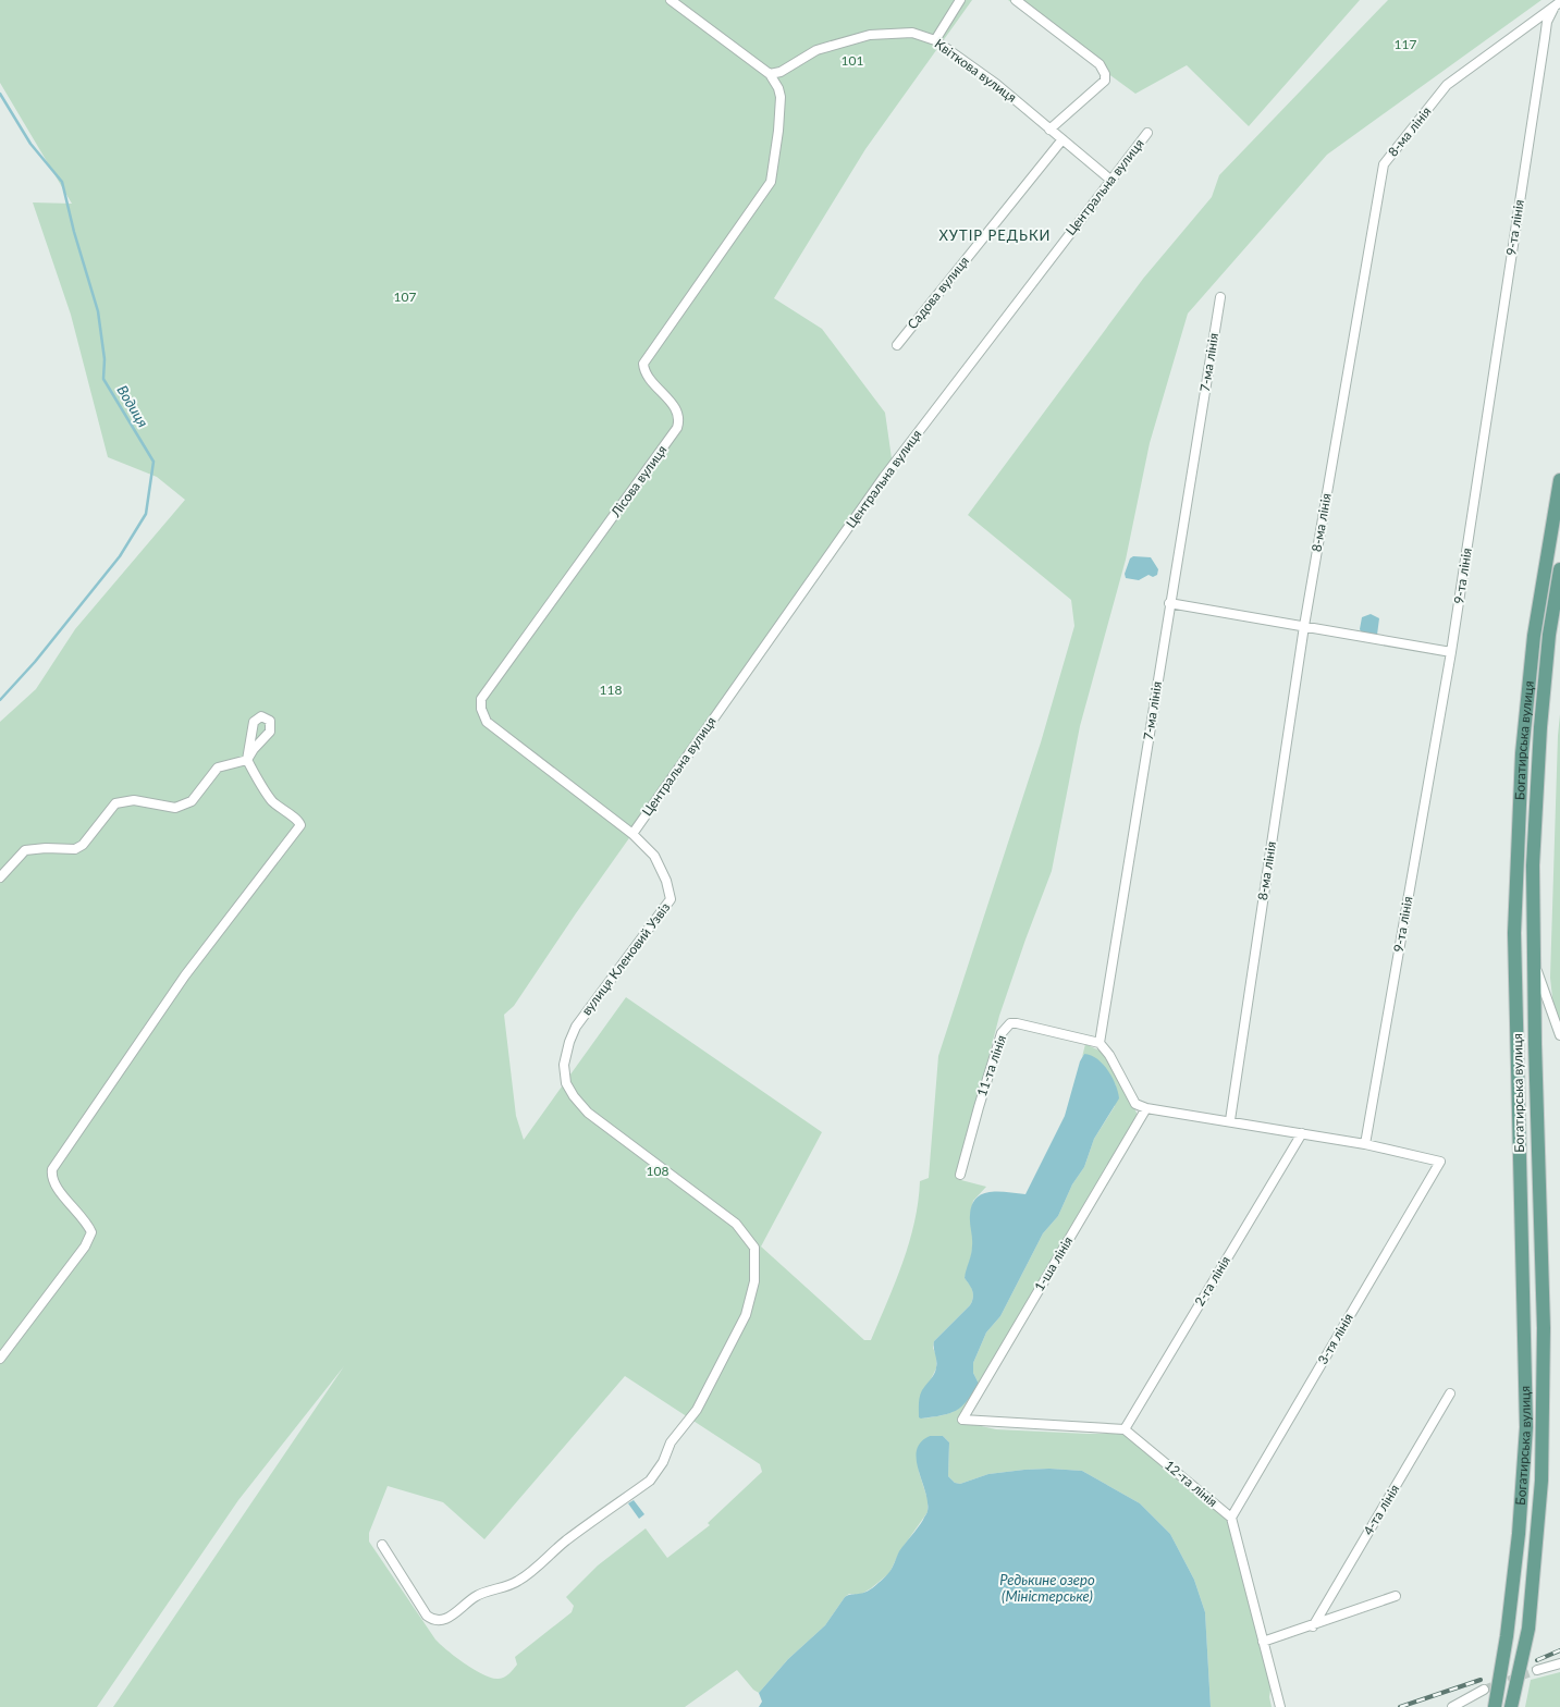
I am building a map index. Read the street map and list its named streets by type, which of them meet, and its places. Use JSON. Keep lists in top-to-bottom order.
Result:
{
  "streets": {
    "main road": ["Богатирська вулиця"],
    "street": [
      "Квіткова вулиця",
      "8-ма лінія",
      "Центральна вулиця",
      "9-та лінія",
      "Садова вулиця",
      "7-ма лінія",
      "Лісова вулиця",
      "вулиця Кленовий Узвіз",
      "11-та лінія",
      "1-ша лінія",
      "2-га лінія",
      "3-тя лінія",
      "12-та лінія",
      "4-та лінія"
    ]
  },
  "crossings": [
    ["Квіткова вулиця", "Центральна вулиця"],
    ["Квіткова вулиця", "Садова вулиця"],
    ["Квіткова вулиця", "Лісова вулиця"],
    ["8-ма лінія", "9-та лінія"],
    ["Центральна вулиця", "Лісова вулиця"],
    ["Центральна вулиця", "вулиця Кленовий Узвіз"],
    ["9-та лінія", "3-тя лінія"],
    ["7-ма лінія", "11-та лінія"],
    ["Лісова вулиця", "вулиця Кленовий Узвіз"],
    ["1-ша лінія", "2-га лінія"],
    ["1-ша лінія", "12-та лінія"],
    ["2-га лінія", "12-та лінія"],
    ["3-тя лінія", "12-та лінія"]
  ],
  "districts": ["ХУТІР РЕДЬКИ"],
  "water": ["Водиця", "Редькине озеро (Міністерське)"],
  "parks": [
    "117",
    "101",
    "107",
    "118",
    "108"
  ]
}
